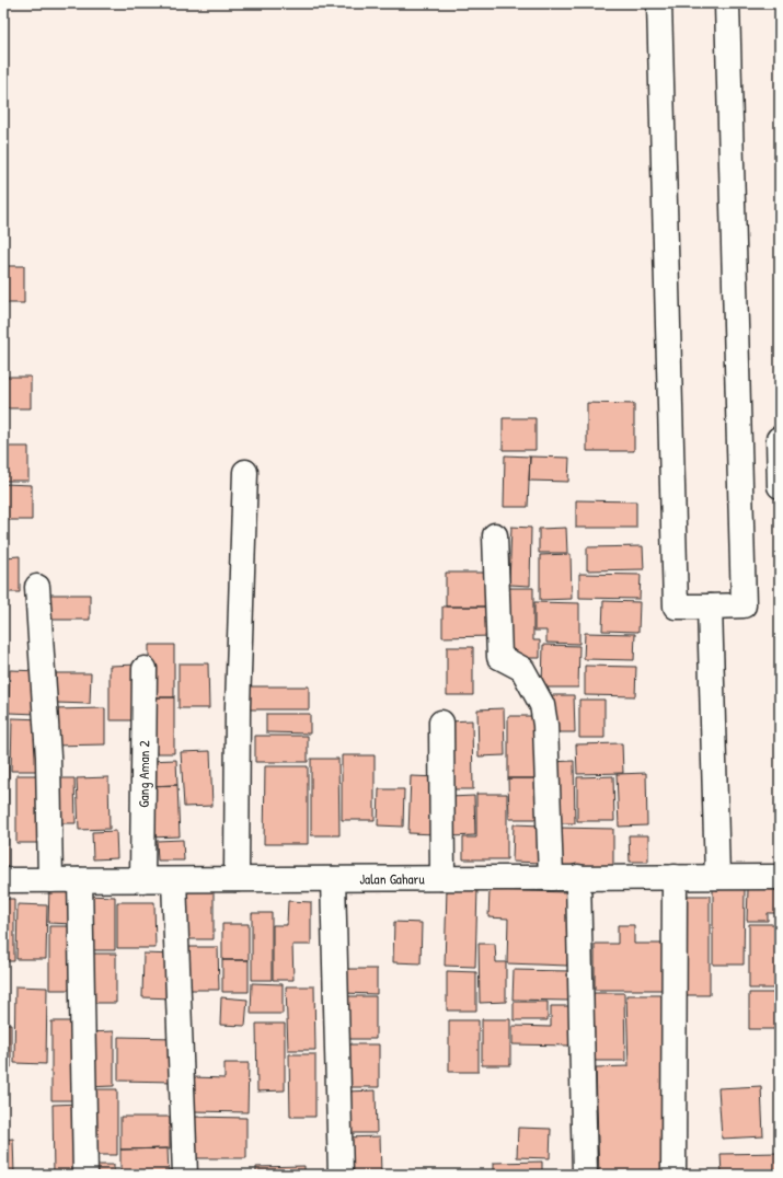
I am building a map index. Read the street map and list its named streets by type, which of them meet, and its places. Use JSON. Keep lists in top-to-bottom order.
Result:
{
  "streets": {
    "street": ["Gang Aman 2", "Jalan Gaharu"]
  },
  "crossings": [
    ["Gang Aman 2", "Jalan Gaharu"]
  ]
}
